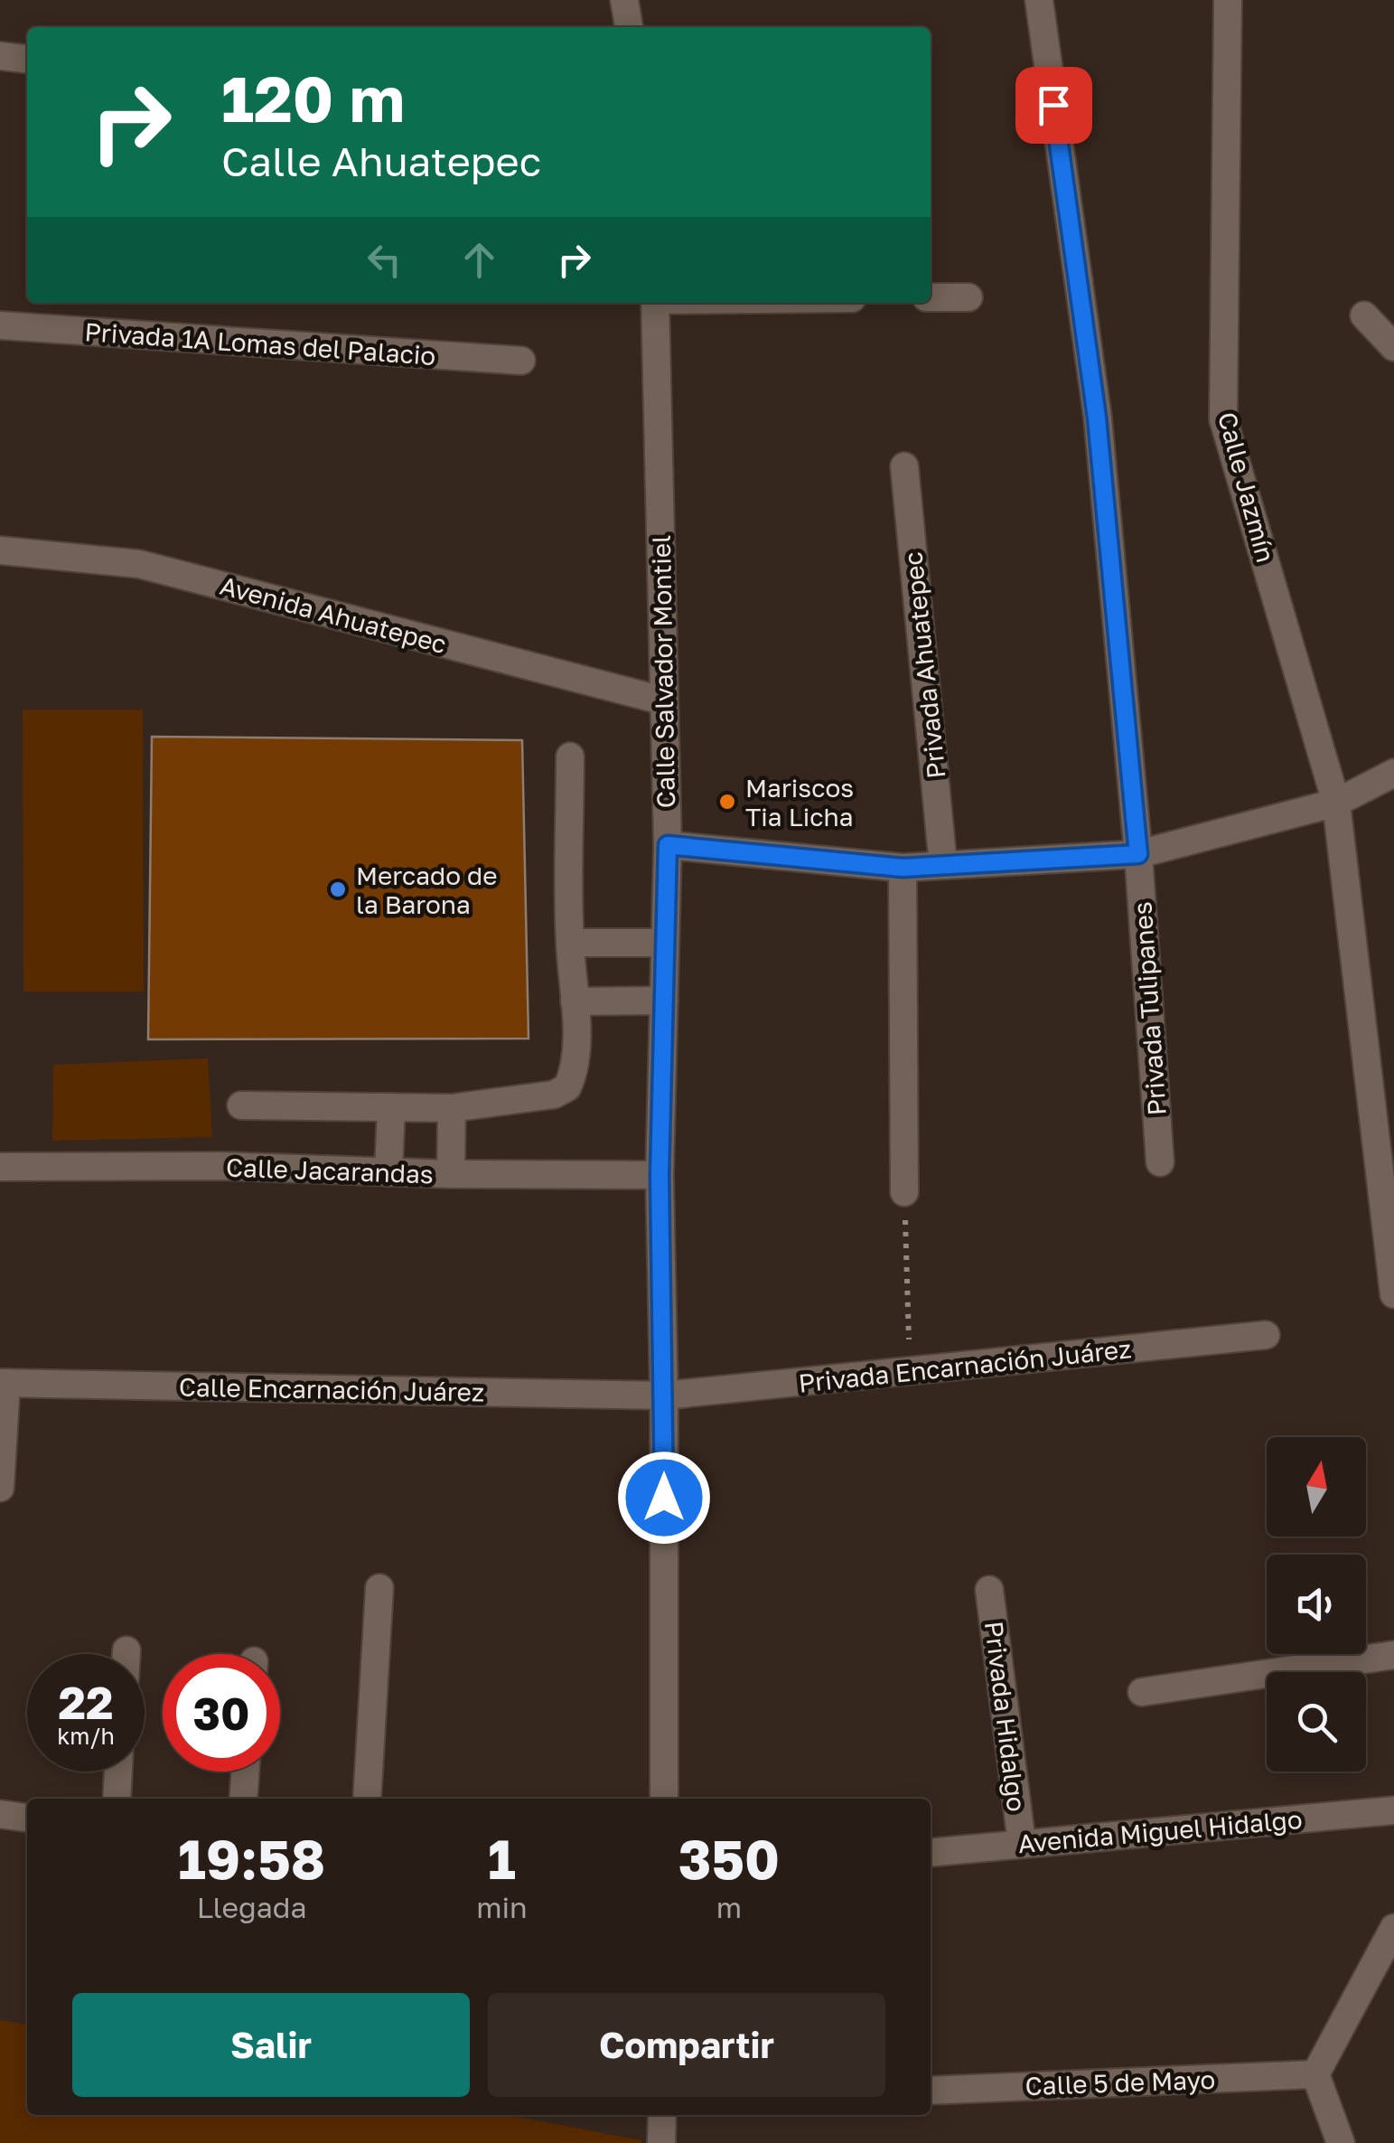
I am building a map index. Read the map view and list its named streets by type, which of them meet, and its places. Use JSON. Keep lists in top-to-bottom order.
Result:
{
  "streets": {
    "street": [
      "Privada 1A Lomas del Palacio",
      "Calle Jazmín",
      "Avenida Ahuatepec",
      "Privada Ahuatepec",
      "Calle Salvador Montiel",
      "Privada Tulipanes",
      "Calle Jacarandas",
      "Privada Encarnación Juárez",
      "Calle Encarnación Juárez",
      "Privada Hidalgo",
      "Avenida Miguel Hidalgo",
      "Calle 5 de Mayo"
    ]
  },
  "crossings": [
    ["Avenida Ahuatepec", "Calle Salvador Montiel"],
    ["Calle Salvador Montiel", "Calle Jacarandas"],
    ["Calle Salvador Montiel", "Privada Encarnación Juárez"],
    ["Calle Salvador Montiel", "Calle Encarnación Juárez"],
    ["Privada Encarnación Juárez", "Calle Encarnación Juárez"],
    ["Privada Hidalgo", "Avenida Miguel Hidalgo"]
  ],
  "places": ["Mariscos Tia Licha", "Mercado de la Barona"],
  "north": "top",
  "page": {
    "turn": ["120 m", "Calle Ahuatepec"],
    "speed": "22 km/h",
    "limit": "30",
    "eta": [
      "19:58",
      "Llegada",
      "1",
      "min",
      "350",
      "m"
    ],
    "buttons": ["Salir", "Compartir"]
  }
}
